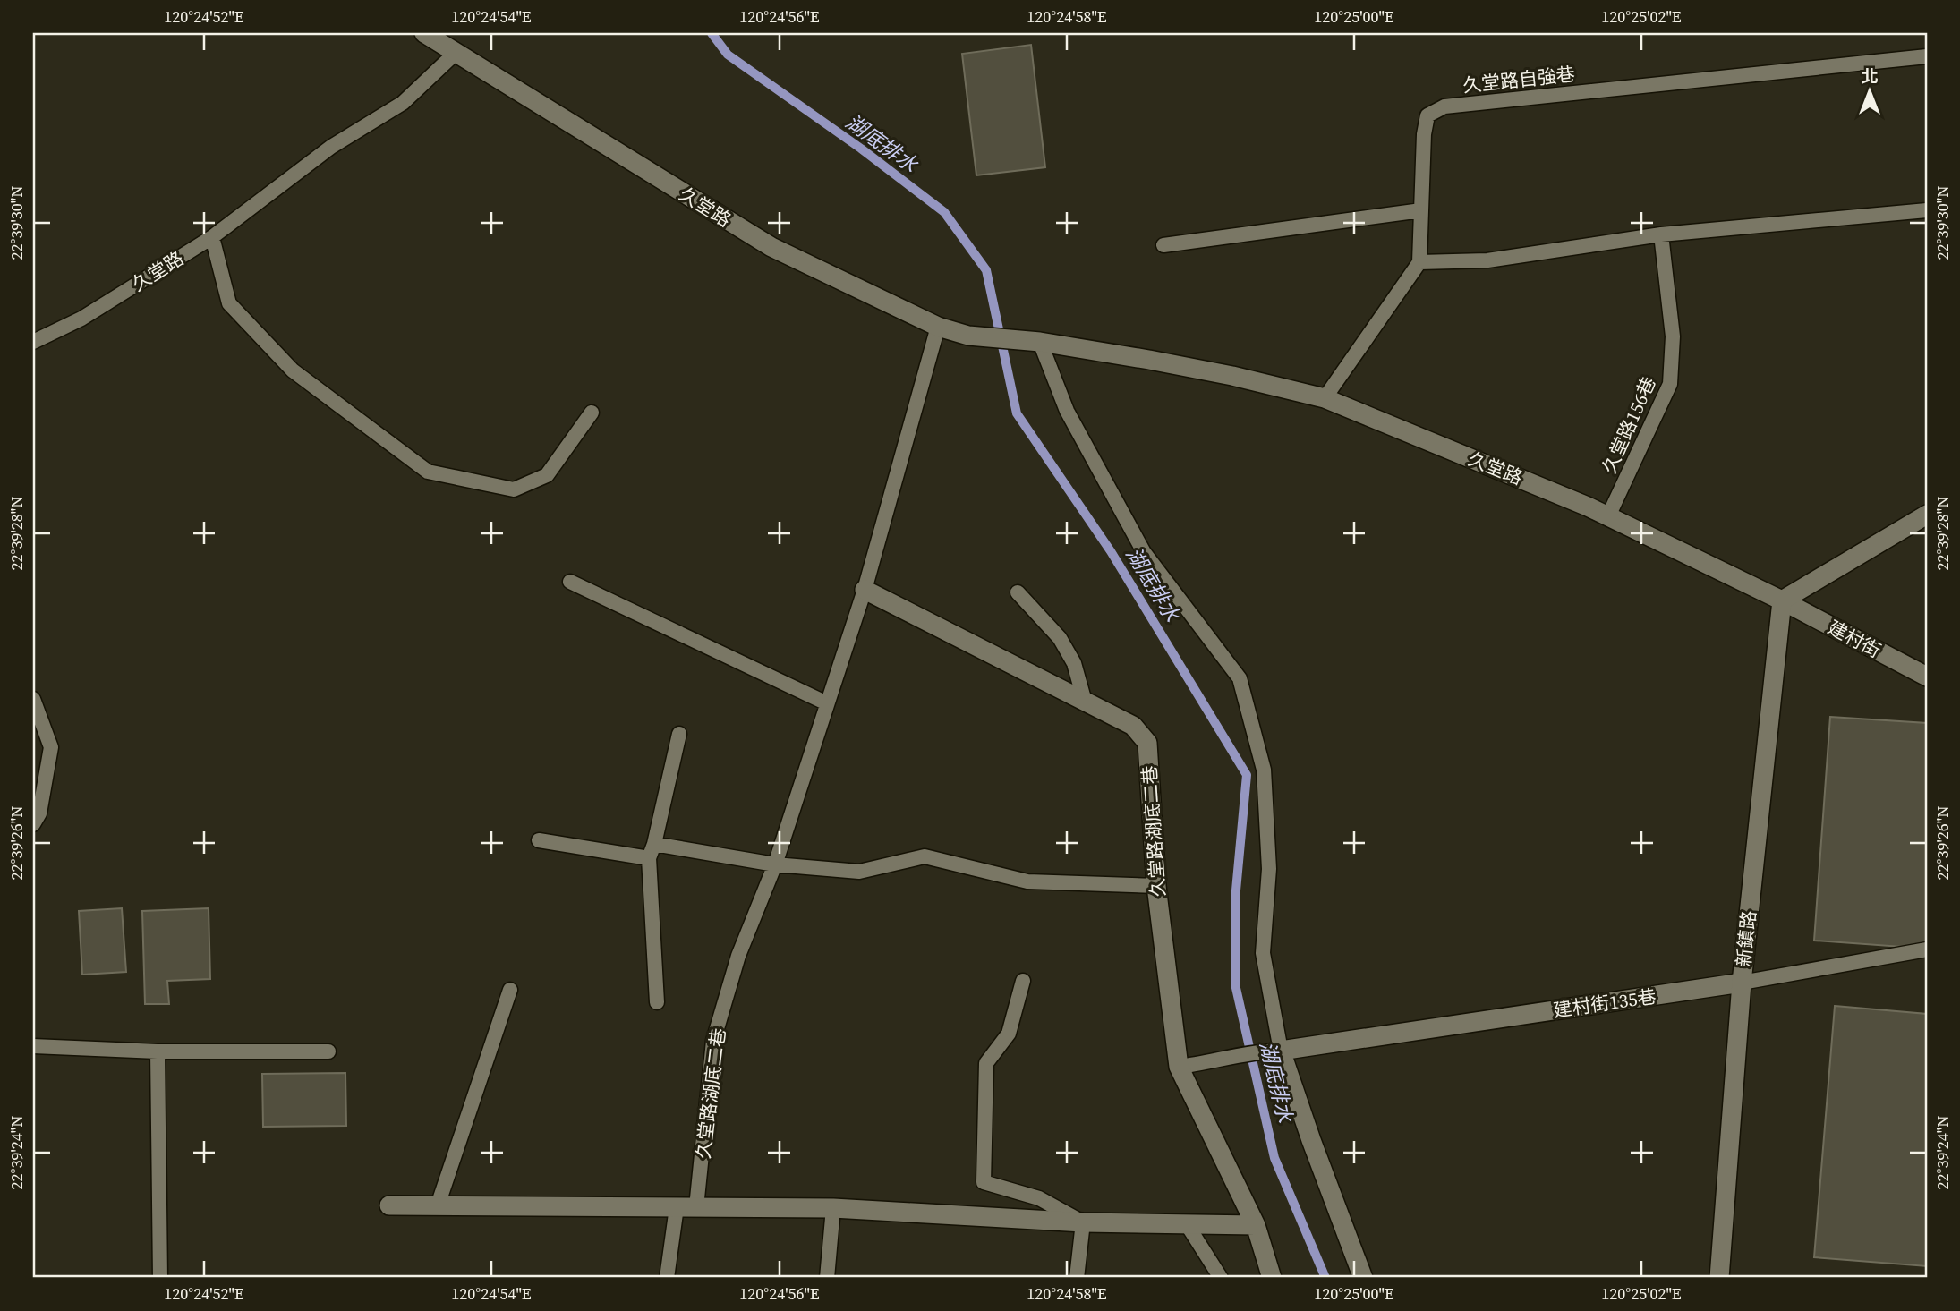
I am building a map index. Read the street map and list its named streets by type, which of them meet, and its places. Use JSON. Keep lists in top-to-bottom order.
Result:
{
  "streets": {
    "street": [
      "久堂路",
      "建村街",
      "久堂路湖底二巷",
      "新鎮路",
      "建村街135巷"
    ],
    "lane": ["久堂路自強巷", "久堂路156巷"]
  },
  "crossings": [
    ["久堂路", "久堂路156巷"],
    ["久堂路", "建村街"],
    ["久堂路", "久堂路湖底二巷"],
    ["久堂路", "新鎮路"],
    ["建村街", "新鎮路"],
    ["新鎮路", "建村街135巷"]
  ],
  "water": ["湖底排水"],
  "north": "top",
  "coordinates": [
    "120°24'52\"E",
    "120°24'54\"E",
    "120°24'56\"E",
    "120°24'58\"E",
    "120°25'00\"E",
    "120°25'02\"E",
    "22°39'30\"N",
    "22°39'28\"N",
    "22°39'26\"N",
    "22°39'24\"N"
  ]
}
